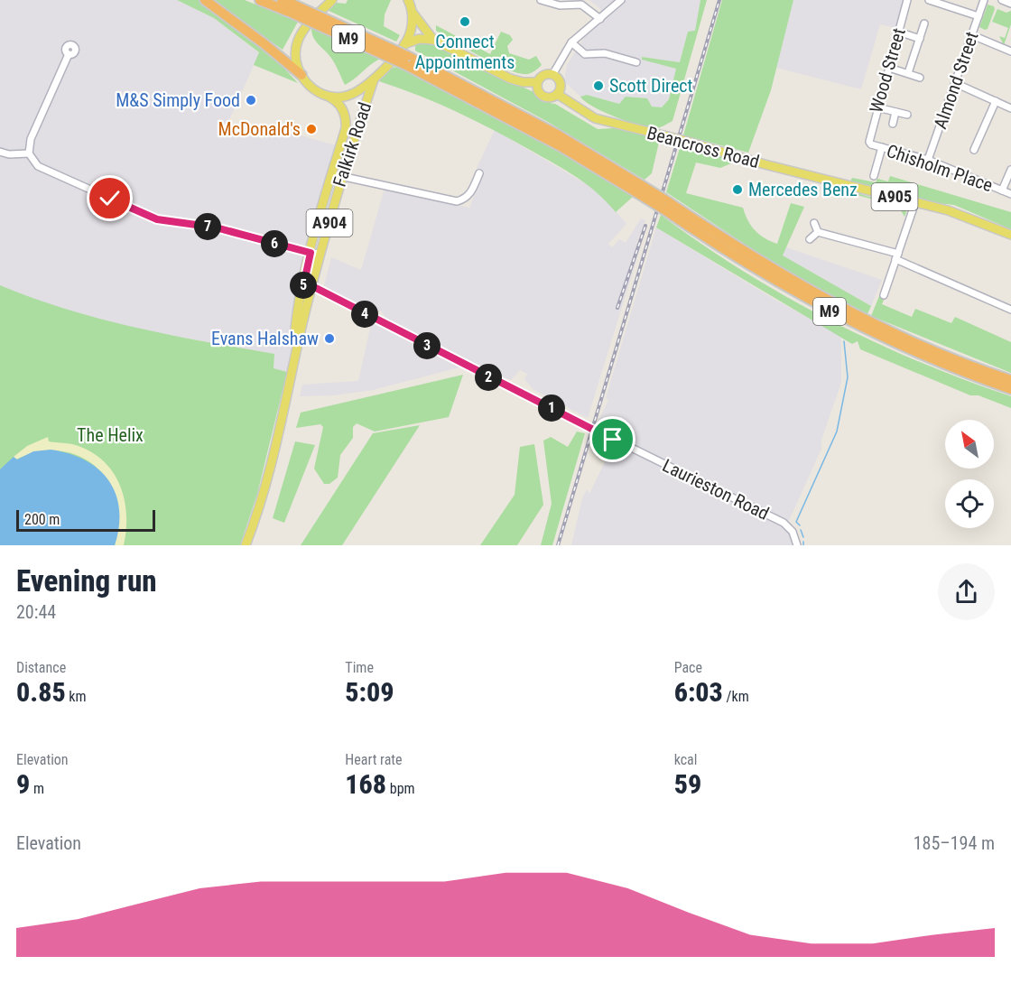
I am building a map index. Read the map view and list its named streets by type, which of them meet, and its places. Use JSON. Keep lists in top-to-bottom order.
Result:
{
  "streets": {
    "highway": ["M9"],
    "main road": [
      "Falkirk Road",
      "Beancross Road",
      "A905",
      "A904"
    ],
    "street": [
      "Wood Street",
      "Almond Street",
      "Chisholm Place",
      "Laurieston Road"
    ]
  },
  "crossings": [
    ["Wood Street", "Chisholm Place"],
    ["Almond Street", "Chisholm Place"],
    ["Falkirk Road", "Laurieston Road"]
  ],
  "parks": ["The Helix"],
  "places": [
    "Connect Appointments",
    "Scott Direct",
    "M&S Simply Food",
    "McDonald's",
    "Mercedes Benz",
    "Evans Halshaw"
  ],
  "scale_bar": "200 m",
  "north": "top left",
  "page": {
    "pins": [
      "7",
      "6",
      "5",
      "4",
      "3",
      "2",
      "1"
    ],
    "scale": "200 m",
    "heading": ["Evening run", "20:44"],
    "stats": [
      ["Distance", "0.85 km"],
      ["Time", "5:09"],
      ["Pace", "6:03 /km"],
      ["Elevation", "9 m"],
      ["Heart rate", "168 bpm"],
      ["kcal", "59"]
    ],
    "chart": ["Elevation", "185–194 m"]
  }
}
